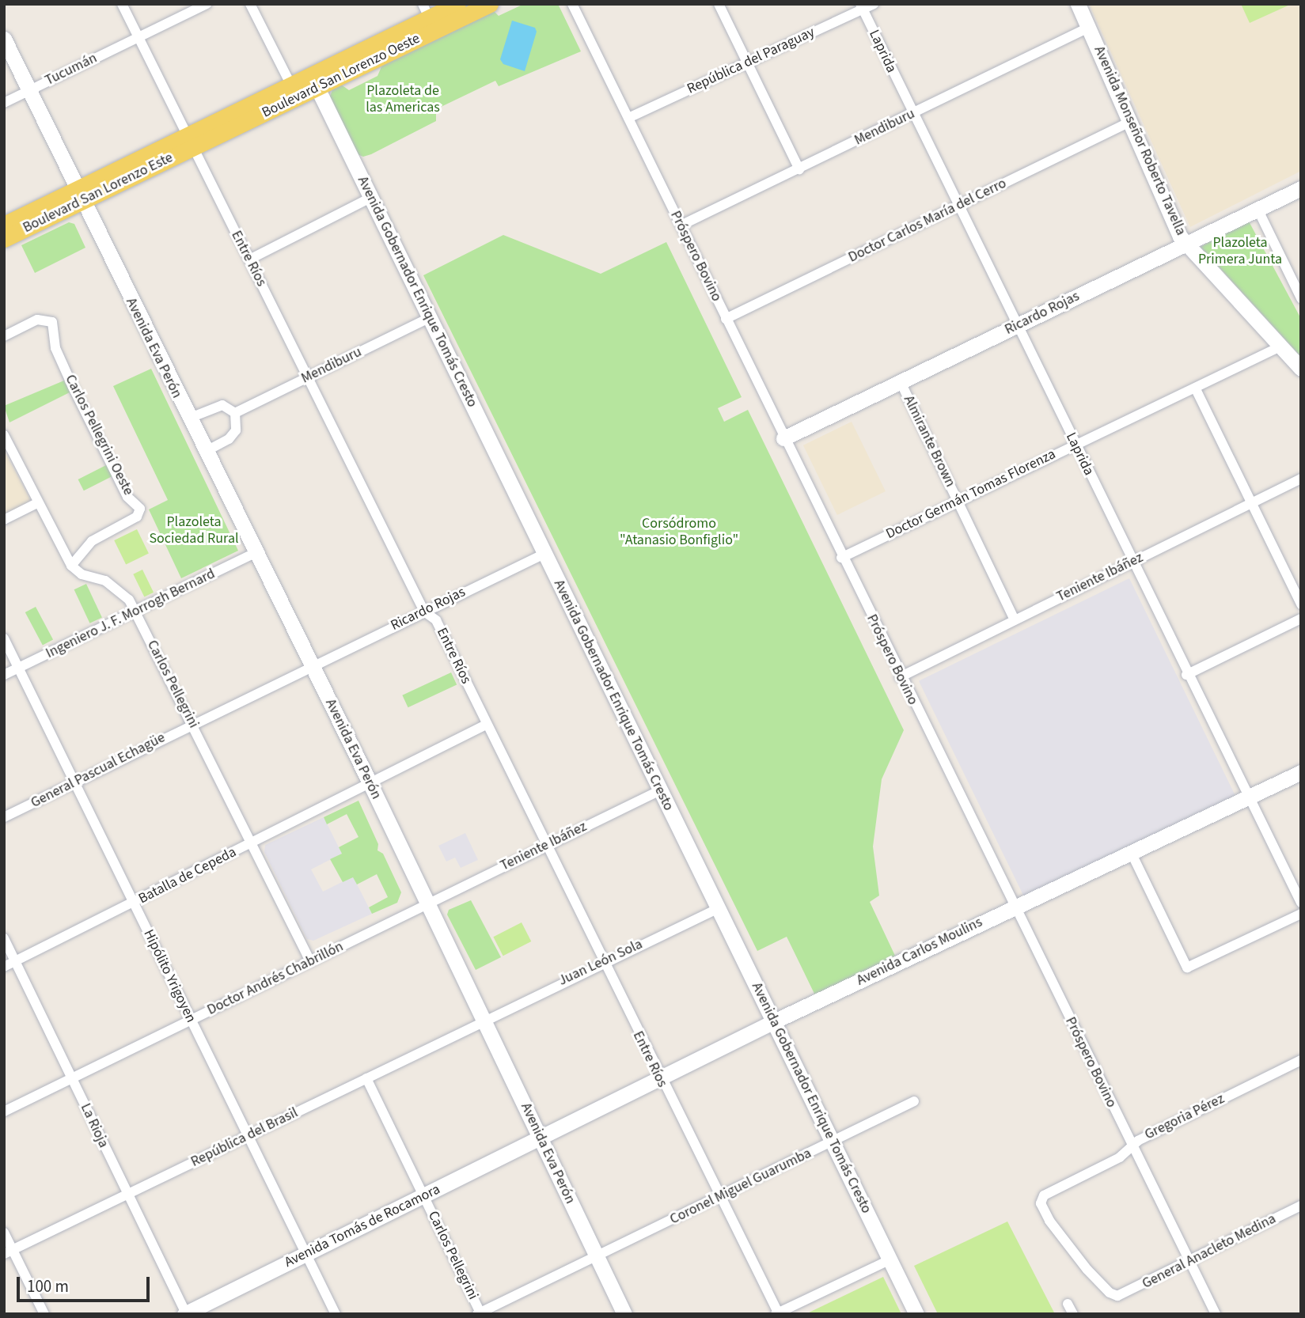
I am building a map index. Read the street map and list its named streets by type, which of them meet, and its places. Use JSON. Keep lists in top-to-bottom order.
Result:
{
  "streets": {
    "main road": ["Boulevard San Lorenzo Oeste", "Boulevard San Lorenzo Este"],
    "street": [
      "Laprida",
      "República del Paraguay",
      "Tucumán",
      "Mendiburu",
      "Avenida Monseñor Roberto Tavella",
      "Doctor Carlos María del Cerro",
      "Próspero Bovino",
      "Entre Ríos",
      "Avenida Gobernador Enrique Tomás Cresto",
      "Ricardo Rojas",
      "Avenida Eva Perón",
      "Carlos Pellegrini Oeste",
      "Almirante Brown",
      "Doctor Germán Tomas Florenza",
      "Teniente Ibáñez",
      "Ingeniero J. F. Morrogh Bernard",
      "Carlos Pellegrini",
      "General Pascual Echagüe",
      "Batalla de Cepeda",
      "Avenida Carlos Moulins",
      "Juan León Sola",
      "Hipólito Yrigoyen",
      "Doctor Andrés Chabrillón",
      "Gregoria Pérez",
      "La Rioja",
      "República del Brasil",
      "Coronel Miguel Guarumba",
      "Avenida Tomás de Rocamora",
      "General Anacleto Medina"
    ]
  },
  "crossings": [
    ["Laprida", "República del Paraguay"],
    ["Laprida", "Mendiburu"],
    ["Laprida", "Doctor Carlos María del Cerro"],
    ["Laprida", "Ricardo Rojas"],
    ["Laprida", "Doctor Germán Tomas Florenza"],
    ["Laprida", "Teniente Ibáñez"],
    ["Laprida", "Avenida Carlos Moulins"],
    ["República del Paraguay", "Próspero Bovino"],
    ["Tucumán", "Entre Ríos"],
    ["Tucumán", "Avenida Eva Perón"],
    ["Boulevard San Lorenzo Oeste", "Boulevard San Lorenzo Este"],
    ["Boulevard San Lorenzo Oeste", "Entre Ríos"],
    ["Boulevard San Lorenzo Oeste", "Avenida Gobernador Enrique Tomás Cresto"],
    ["Mendiburu", "Avenida Monseñor Roberto Tavella"],
    ["Mendiburu", "Próspero Bovino"],
    ["Mendiburu", "Entre Ríos"],
    ["Mendiburu", "Avenida Gobernador Enrique Tomás Cresto"],
    ["Avenida Monseñor Roberto Tavella", "Doctor Carlos María del Cerro"],
    ["Avenida Monseñor Roberto Tavella", "Ricardo Rojas"],
    ["Avenida Monseñor Roberto Tavella", "Doctor Germán Tomas Florenza"],
    ["Boulevard San Lorenzo Este", "Entre Ríos"],
    ["Boulevard San Lorenzo Este", "Avenida Eva Perón"],
    ["Doctor Carlos María del Cerro", "Próspero Bovino"],
    ["Próspero Bovino", "Ricardo Rojas"],
    ["Próspero Bovino", "Doctor Germán Tomas Florenza"],
    ["Próspero Bovino", "Teniente Ibáñez"],
    ["Próspero Bovino", "Avenida Carlos Moulins"],
    ["Próspero Bovino", "Gregoria Pérez"],
    ["Próspero Bovino", "General Anacleto Medina"],
    ["Entre Ríos", "Ricardo Rojas"],
    ["Entre Ríos", "Teniente Ibáñez"],
    ["Entre Ríos", "Avenida Carlos Moulins"],
    ["Entre Ríos", "Juan León Sola"],
    ["Entre Ríos", "Coronel Miguel Guarumba"],
    ["Avenida Gobernador Enrique Tomás Cresto", "Ricardo Rojas"],
    ["Avenida Gobernador Enrique Tomás Cresto", "Teniente Ibáñez"],
    ["Avenida Gobernador Enrique Tomás Cresto", "Avenida Carlos Moulins"],
    ["Avenida Gobernador Enrique Tomás Cresto", "Juan León Sola"],
    ["Avenida Gobernador Enrique Tomás Cresto", "Coronel Miguel Guarumba"],
    ["Ricardo Rojas", "Avenida Eva Perón"],
    ["Ricardo Rojas", "Almirante Brown"],
    ["Ricardo Rojas", "General Pascual Echagüe"],
    ["Avenida Eva Perón", "Teniente Ibáñez"],
    ["Avenida Eva Perón", "Ingeniero J. F. Morrogh Bernard"],
    ["Avenida Eva Perón", "General Pascual Echagüe"],
    ["Avenida Eva Perón", "Batalla de Cepeda"],
    ["Avenida Eva Perón", "Avenida Carlos Moulins"],
    ["Avenida Eva Perón", "Juan León Sola"],
    ["Avenida Eva Perón", "Doctor Andrés Chabrillón"],
    ["Avenida Eva Perón", "República del Brasil"],
    ["Avenida Eva Perón", "Coronel Miguel Guarumba"],
    ["Avenida Eva Perón", "Avenida Tomás de Rocamora"],
    ["Carlos Pellegrini Oeste", "Carlos Pellegrini"],
    ["Almirante Brown", "Doctor Germán Tomas Florenza"],
    ["Almirante Brown", "Teniente Ibáñez"],
    ["Teniente Ibáñez", "Doctor Andrés Chabrillón"],
    ["Ingeniero J. F. Morrogh Bernard", "Carlos Pellegrini"],
    ["Ingeniero J. F. Morrogh Bernard", "Hipólito Yrigoyen"],
    ["Carlos Pellegrini", "General Pascual Echagüe"],
    ["Carlos Pellegrini", "Batalla de Cepeda"],
    ["Carlos Pellegrini", "Doctor Andrés Chabrillón"],
    ["Carlos Pellegrini", "República del Brasil"],
    ["Carlos Pellegrini", "Coronel Miguel Guarumba"],
    ["Carlos Pellegrini", "Avenida Tomás de Rocamora"],
    ["General Pascual Echagüe", "Hipólito Yrigoyen"],
    ["Batalla de Cepeda", "Hipólito Yrigoyen"],
    ["Batalla de Cepeda", "La Rioja"],
    ["Avenida Carlos Moulins", "Avenida Tomás de Rocamora"],
    ["Juan León Sola", "República del Brasil"],
    ["Hipólito Yrigoyen", "Doctor Andrés Chabrillón"],
    ["Hipólito Yrigoyen", "República del Brasil"],
    ["Hipólito Yrigoyen", "Avenida Tomás de Rocamora"],
    ["Doctor Andrés Chabrillón", "La Rioja"],
    ["Gregoria Pérez", "General Anacleto Medina"],
    ["La Rioja", "República del Brasil"],
    ["La Rioja", "Avenida Tomás de Rocamora"]
  ],
  "parks": [
    "Plazoleta de las Americas",
    "Plazoleta Primera Junta",
    "Plazoleta Sociedad Rural",
    "Corsódromo \"Atanasio Bonfiglio\""
  ],
  "scale_bar": "100 m"
}
